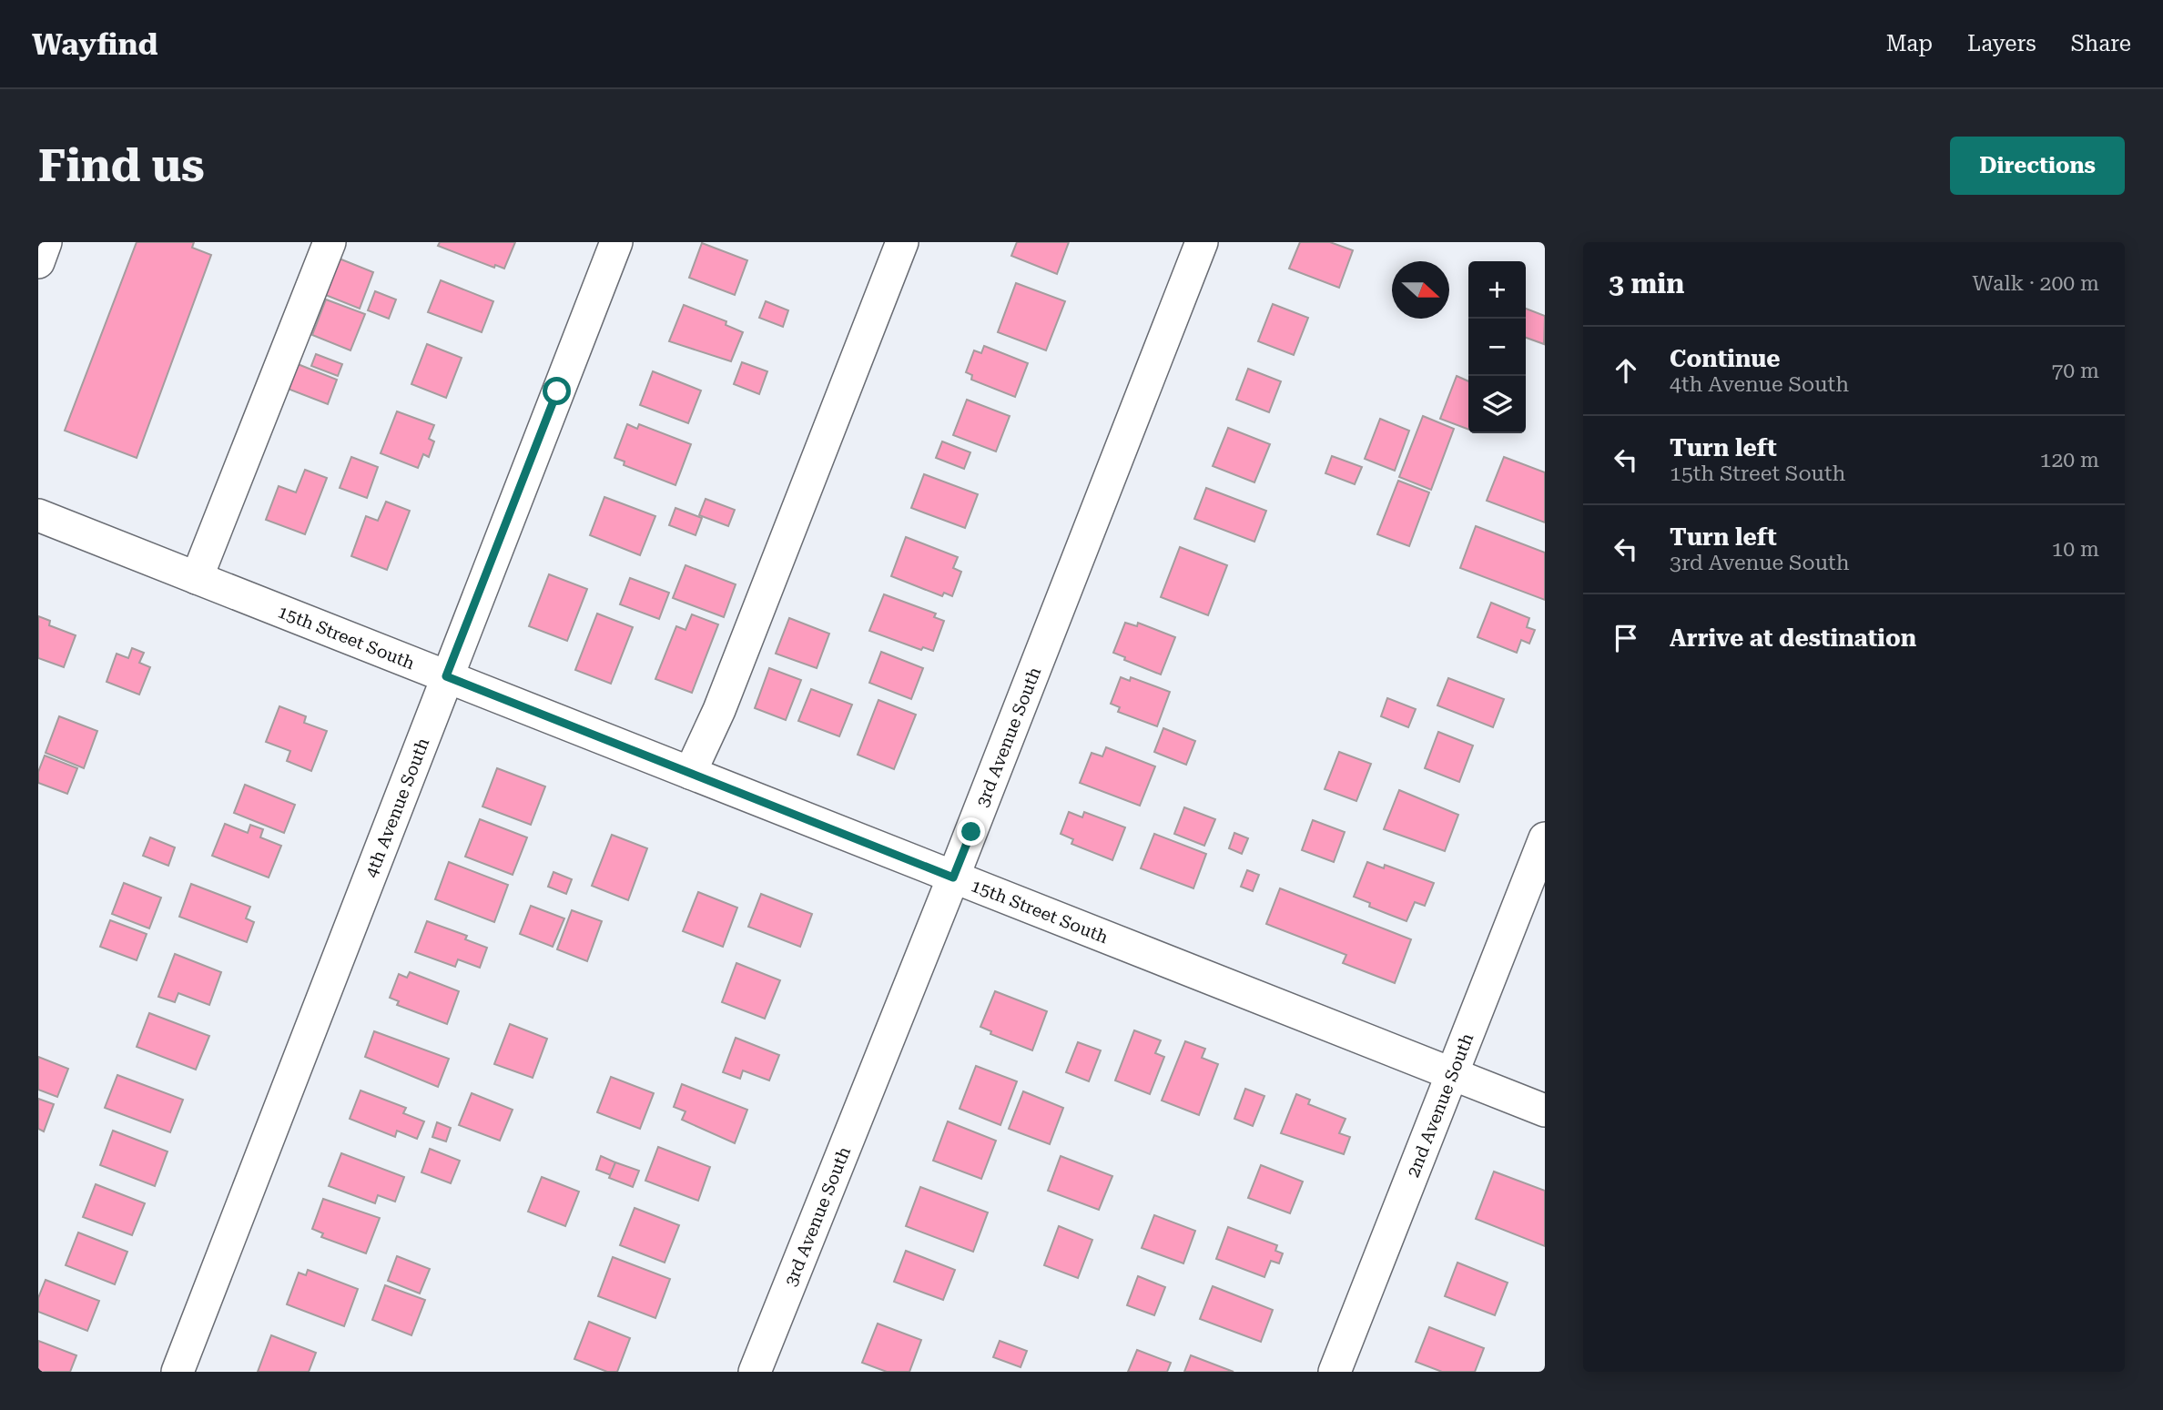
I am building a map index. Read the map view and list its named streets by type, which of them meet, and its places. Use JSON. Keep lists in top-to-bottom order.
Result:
{
  "streets": {
    "street": [
      "15th Street South",
      "3rd Avenue South",
      "4th Avenue South",
      "2nd Avenue South"
    ]
  },
  "crossings": [
    ["15th Street South", "3rd Avenue South"],
    ["15th Street South", "4th Avenue South"],
    ["15th Street South", "2nd Avenue South"]
  ],
  "north": "right",
  "page": {
    "header": "Wayfind",
    "nav": ["Map", "Layers", "Share"],
    "buttons": "Directions",
    "title": "Find us",
    "heading": ["3 min", "Walk · 200 m"],
    "map_buttons": ["+", "−"],
    "list": [
      ["Continue", "4th Avenue South", "70 m"],
      ["Turn left", "15th Street South", "120 m"],
      ["Turn left", "3rd Avenue South", "10 m"],
      "Arrive at destination"
    ]
  }
}
